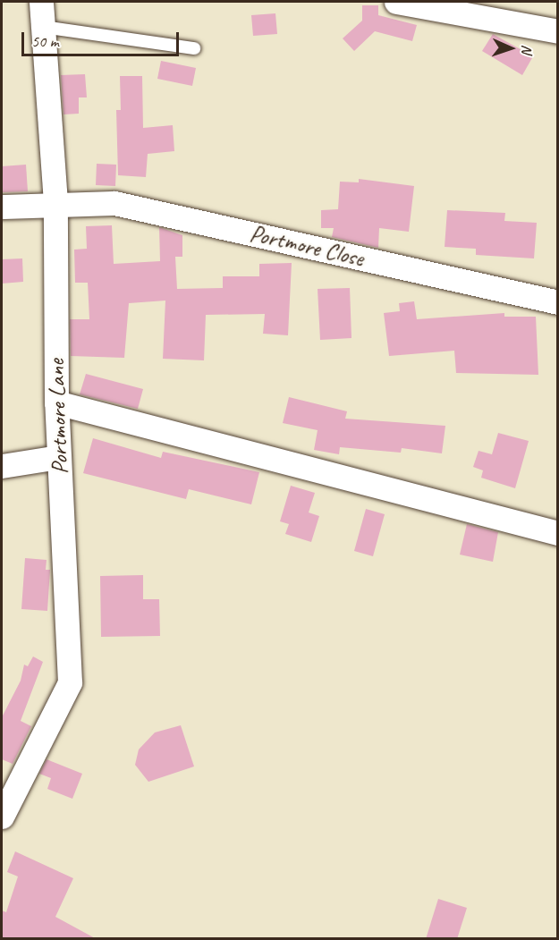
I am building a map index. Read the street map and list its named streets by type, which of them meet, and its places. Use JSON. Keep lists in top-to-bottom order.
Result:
{
  "streets": {
    "street": ["Portmore Close", "Portmore Lane"]
  },
  "crossings": [
    ["Portmore Close", "Portmore Lane"]
  ],
  "scale_bar": "50 m",
  "north": "right"
}
